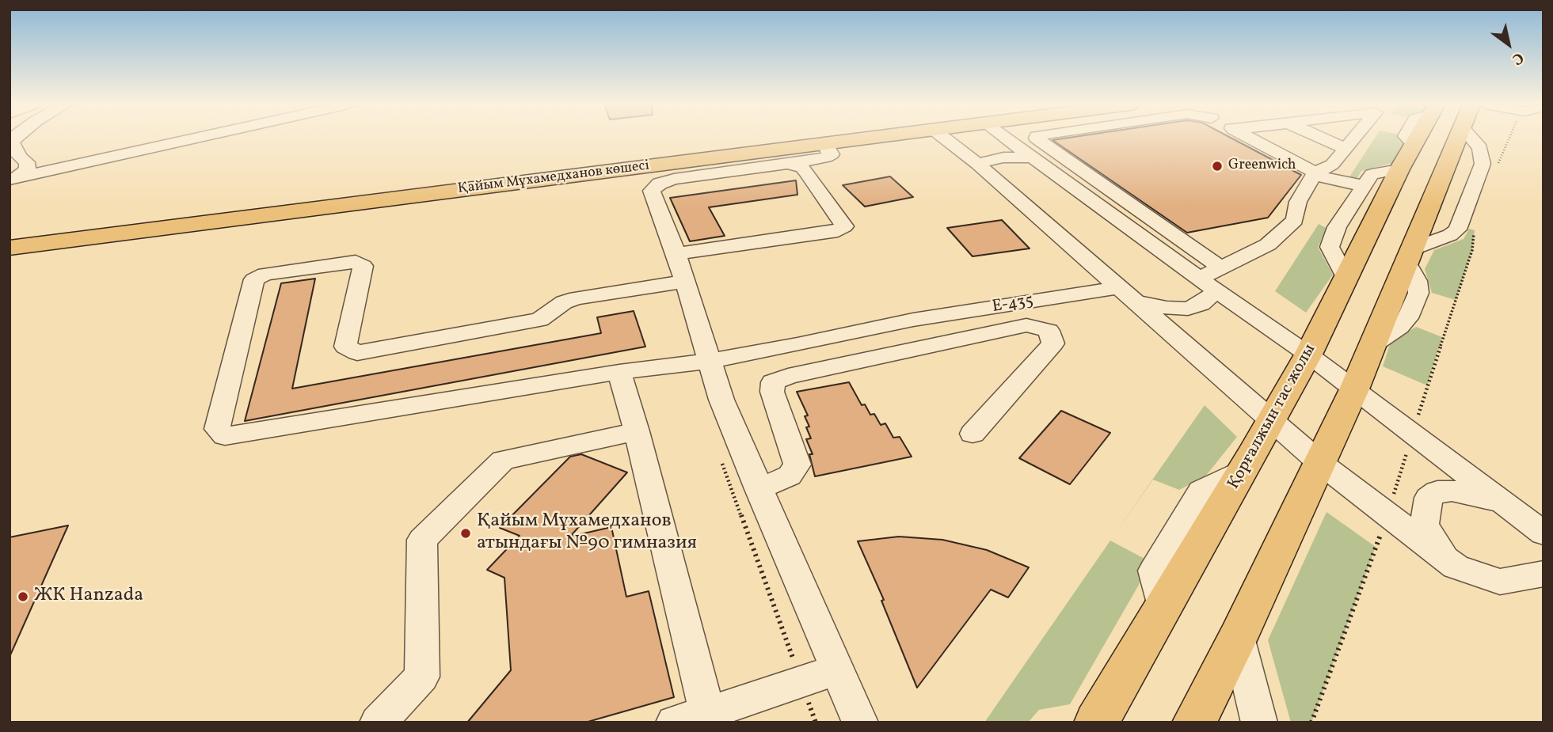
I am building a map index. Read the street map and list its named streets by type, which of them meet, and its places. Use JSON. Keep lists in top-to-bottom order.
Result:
{
  "streets": {
    "main road": ["Қайым Мұхамедханов көшесі", "Қорғалжын тас жолы"],
    "street": ["Е-435"]
  },
  "places": ["Greenwich", "Қайым Мұхамедханов атындағы №90 гимназия", "ЖК Hanzada"],
  "north": "bottom right"
}
